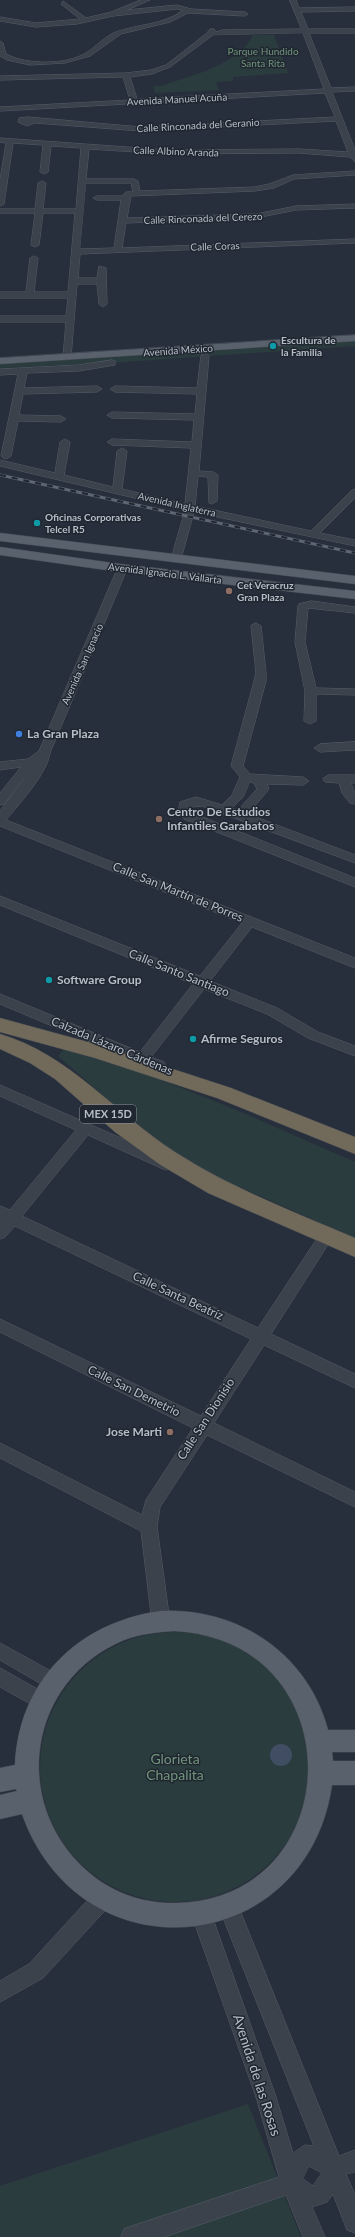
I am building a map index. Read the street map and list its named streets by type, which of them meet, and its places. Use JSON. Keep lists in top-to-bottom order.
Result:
{
  "streets": {
    "highway": ["Calzada Lázaro Cárdenas", "MEX 15D"],
    "main road": ["Avenida México", "Avenida Ignacio L. Vallarta"],
    "street": [
      "Avenida Manuel Acuña",
      "Calle Rinconada del Geranio",
      "Calle Albino Aranda",
      "Calle Rinconada del Cerezo",
      "Calle Coras",
      "Avenida Inglaterra",
      "Avenida San Ignacio",
      "Calle San Martín de Porres",
      "Calle Santo Santiago",
      "Calle Santa Beatríz",
      "Calle San Demetrio",
      "Calle San Dionisio",
      "Avenida de las Rosas"
    ]
  },
  "crossings": [
    ["Avenida Manuel Acuña", "Calle Rinconada del Geranio"],
    ["Calle Rinconada del Geranio", "Calle Albino Aranda"],
    ["Avenida Ignacio L. Vallarta", "Avenida San Ignacio"],
    ["Avenida San Ignacio", "Calle San Martín de Porres"],
    ["MEX 15D", "Calle San Dionisio"],
    ["Calle Santa Beatríz", "Calle San Dionisio"],
    ["Calle San Demetrio", "Calle San Dionisio"]
  ],
  "parks": ["Parque Hundido Santa Rita", "Glorieta Chapalita"],
  "places": [
    "Escultura de la Familia",
    "Oficinas Corporativas Telcel R5",
    "Cet Veracruz Gran Plaza",
    "La Gran Plaza",
    "Centro De Estudios Infantiles Garabatos",
    "Software Group",
    "Afirme Seguros",
    "Jose Marti"
  ]
}
